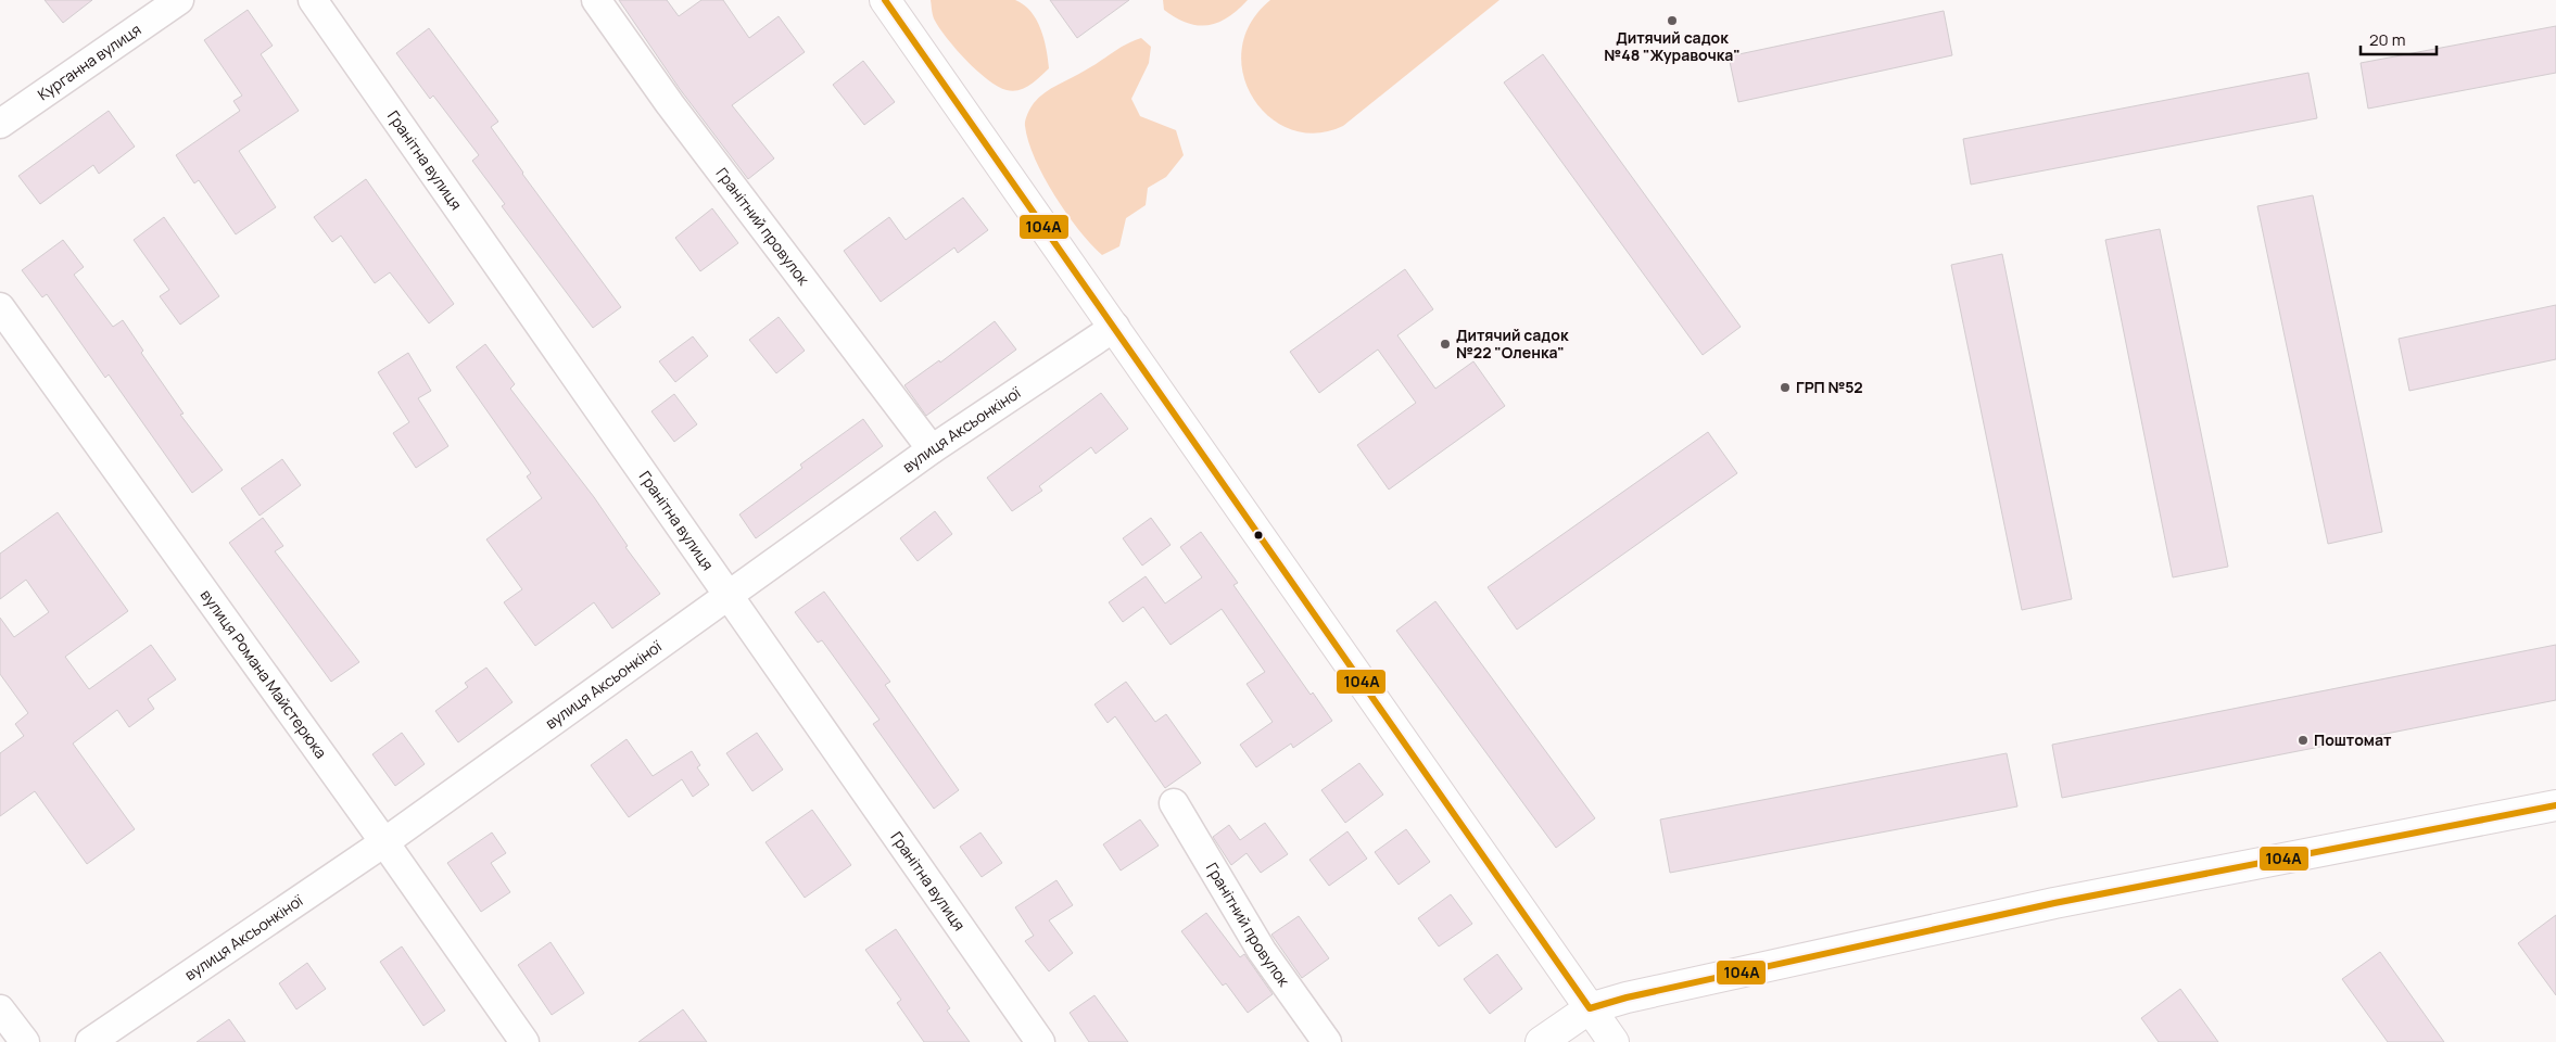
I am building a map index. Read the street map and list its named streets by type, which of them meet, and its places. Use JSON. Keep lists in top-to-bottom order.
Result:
{
  "streets": {
    "street": [
      "Курганна вулиця",
      "Гранітна вулиця",
      "Гранітний провулок",
      "вулиця Аксьонкіної",
      "вулиця Романа Майстерюка"
    ]
  },
  "crossings": [
    ["Гранітна вулиця", "вулиця Аксьонкіної"],
    ["Гранітний провулок", "вулиця Аксьонкіної"],
    ["вулиця Аксьонкіної", "вулиця Романа Майстерюка"]
  ],
  "places": [
    "Дитячий садок №48 \"Журавочка\"",
    "Дитячий садок №22 \"Оленка\"",
    "ГРП №52",
    "Поштомат"
  ],
  "lines": ["transit line 104А"],
  "scale_bar": "20 m"
}
